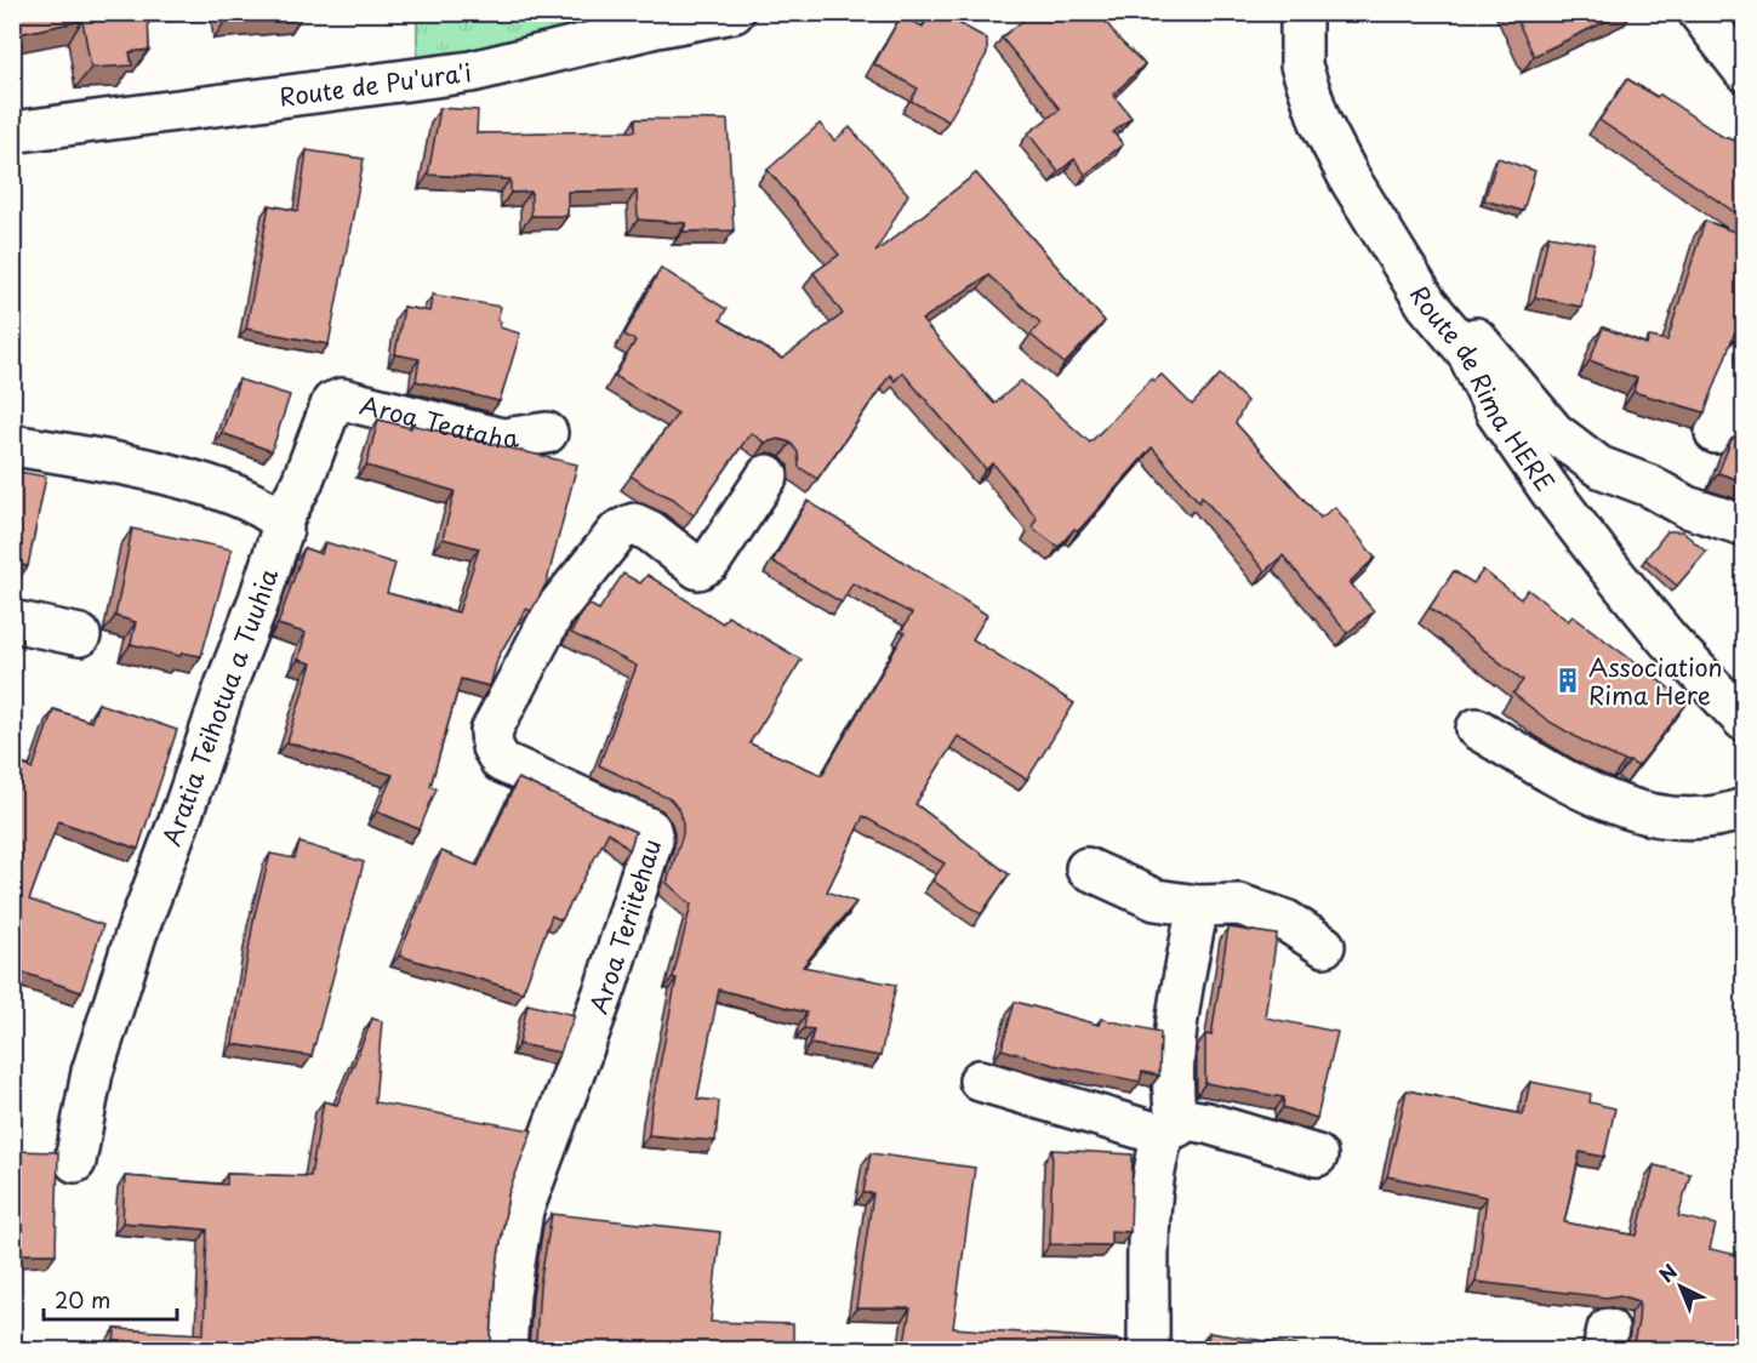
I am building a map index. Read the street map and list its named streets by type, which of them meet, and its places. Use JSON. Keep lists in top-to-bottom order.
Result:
{
  "streets": {
    "street": [
      "Route de Pu'ura'i",
      "Route de Rima HERE",
      "Aroa Teataha",
      "Aratia Teihotua a Tuuhia",
      "Aroa Teriitehau"
    ]
  },
  "crossings": [
    ["Aroa Teataha", "Aratia Teihotua a Tuuhia"]
  ],
  "places": {
    "building": ["Association Rima Here"]
  },
  "scale_bar": "20 m",
  "north": "top left"
}
